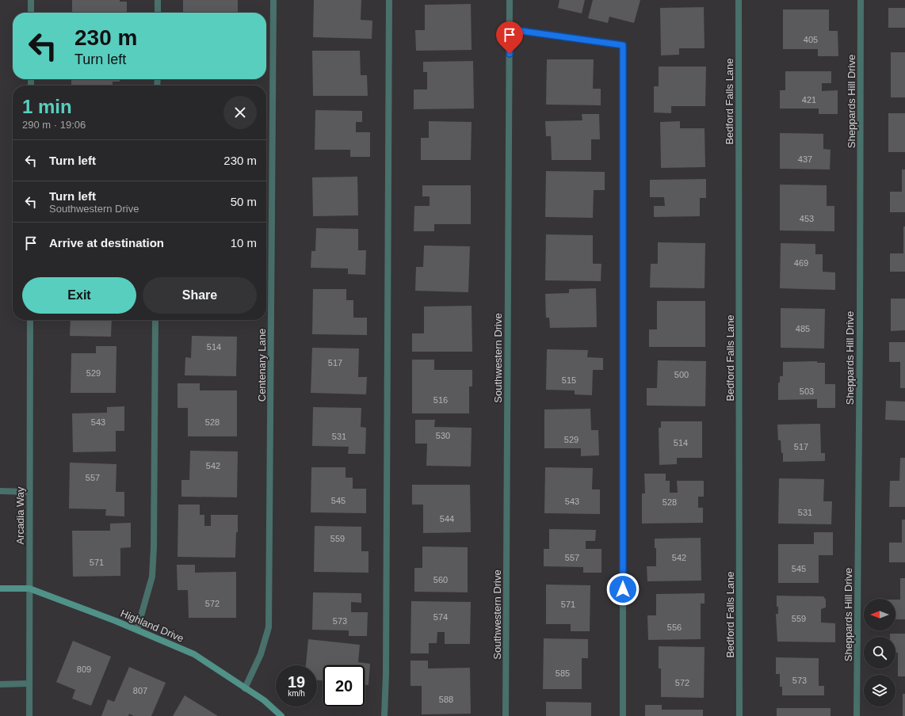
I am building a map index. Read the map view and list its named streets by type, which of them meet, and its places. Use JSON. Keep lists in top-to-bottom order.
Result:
{
  "streets": {
    "street": [
      "Bedford Falls Lane",
      "Sheppards Hill Drive",
      "Southwestern Drive",
      "Centenary Lane",
      "Arcadia Way",
      "Highland Drive"
    ]
  },
  "crossings": [
    ["Centenary Lane", "Highland Drive"],
    ["Arcadia Way", "Highland Drive"]
  ],
  "house_numbers": [
    "405",
    "421",
    "437",
    "453",
    "469",
    "485",
    "514",
    "517",
    "529",
    "500",
    "515",
    "503",
    "516",
    "543",
    "528",
    "530",
    "531",
    "529",
    "514",
    "517",
    "542",
    "557",
    "545",
    "543",
    "528",
    "531",
    "544",
    "559",
    "557",
    "542",
    "571",
    "545",
    "560",
    "572",
    "571",
    "574",
    "559",
    "573",
    "556",
    "809",
    "585",
    "573",
    "572",
    "807",
    "588"
  ],
  "north": "left",
  "page": {
    "turn": ["230 m", "Turn left"],
    "heading": ["1 min", "290 m · 19:06"],
    "list": [
      {
        "name": "Turn left",
        "value": "230 m"
      },
      {
        "name": "Turn left",
        "note": "Southwestern Drive",
        "value": "50 m"
      },
      {
        "name": "Arrive at destination",
        "value": "10 m"
      }
    ],
    "buttons": ["Exit", "Share"],
    "speed": "19 km/h",
    "limit": "20"
  }
}
